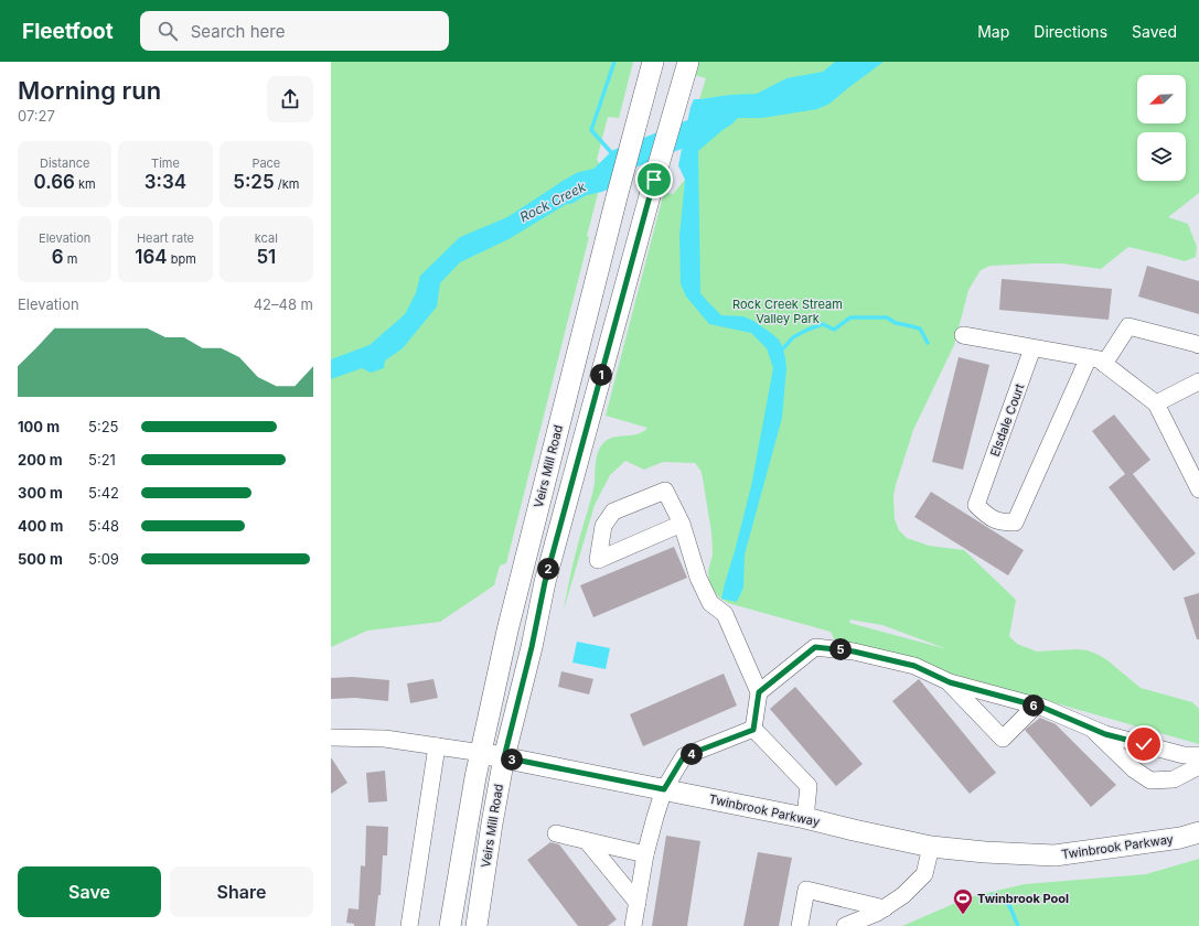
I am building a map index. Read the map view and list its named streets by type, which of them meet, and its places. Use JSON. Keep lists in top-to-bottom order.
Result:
{
  "streets": {
    "main road": ["Veirs Mill Road", "Twinbrook Parkway"],
    "street": ["Elsdale Court"]
  },
  "crossings": [
    ["Veirs Mill Road", "Twinbrook Parkway"]
  ],
  "water": ["Rock Creek"],
  "parks": ["Rock Creek Stream Valley Park"],
  "places": {
    "sports": ["Twinbrook Pool"]
  },
  "north": "bottom left",
  "page": {
    "header": "Fleetfoot",
    "search": "Search here",
    "nav": ["Map", "Directions", "Saved"],
    "heading": ["Morning run", "07:27"],
    "stats": [
      ["Distance", "0.66 km"],
      ["Time", "3:34"],
      ["Pace", "5:25 /km"],
      ["Elevation", "6 m"],
      ["Heart rate", "164 bpm"],
      ["kcal", "51"]
    ],
    "chart": ["Elevation", "42–48 m"],
    "pins": [
      "1",
      "2",
      "5",
      "6",
      "4",
      "3"
    ],
    "list": [
      {
        "name": "100 m",
        "note": "5:25"
      },
      {
        "name": "200 m",
        "note": "5:21"
      },
      {
        "name": "300 m",
        "note": "5:42"
      },
      {
        "name": "400 m",
        "note": "5:48"
      },
      {
        "name": "500 m",
        "note": "5:09"
      }
    ],
    "buttons": ["Save", "Share"]
  }
}
